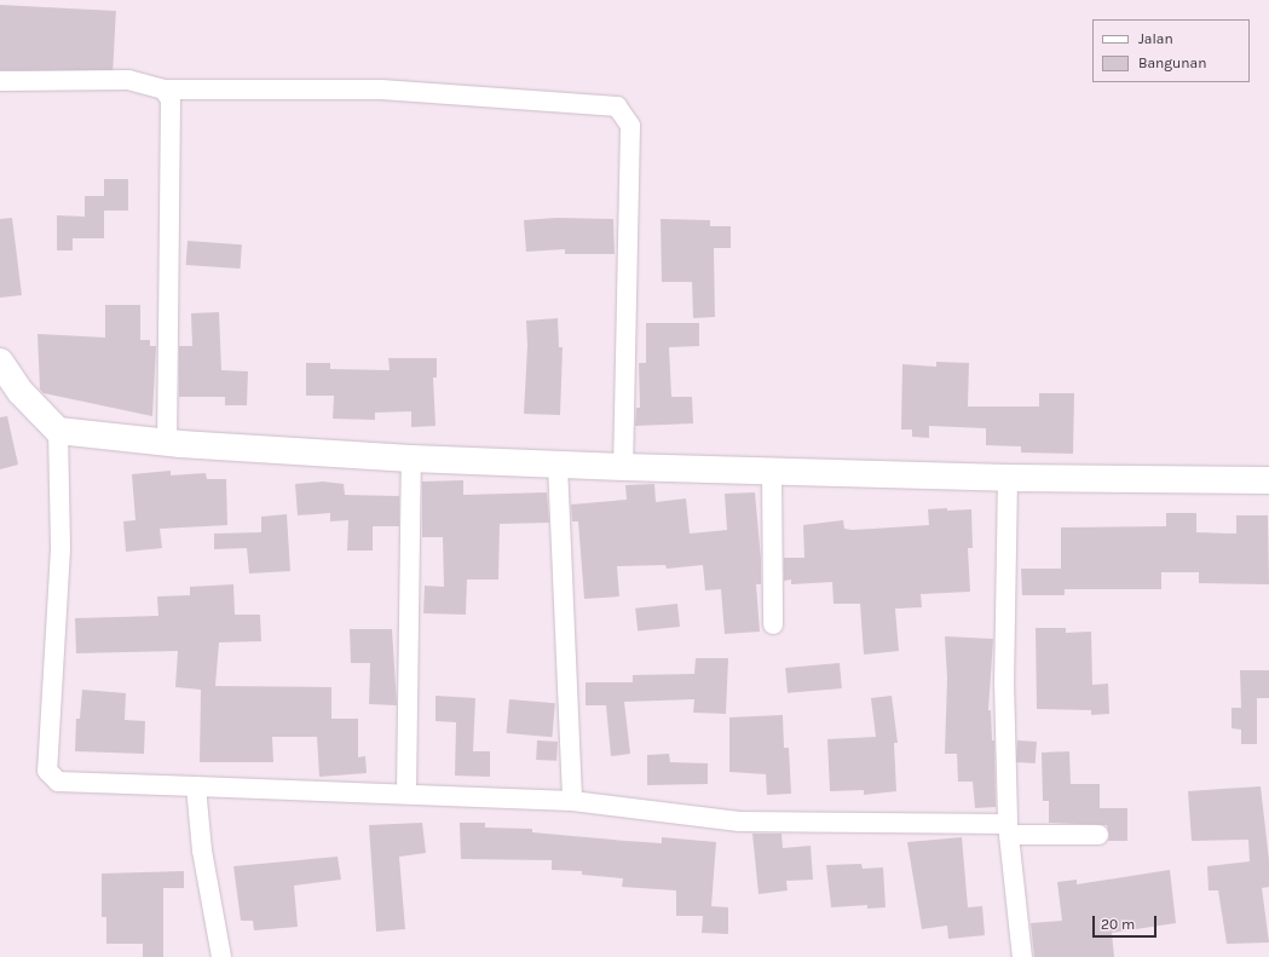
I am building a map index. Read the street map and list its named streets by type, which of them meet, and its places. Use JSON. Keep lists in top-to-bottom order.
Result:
{
  "legend": ["Jalan", "Bangunan"],
  "scale_bar": "20 m"
}
